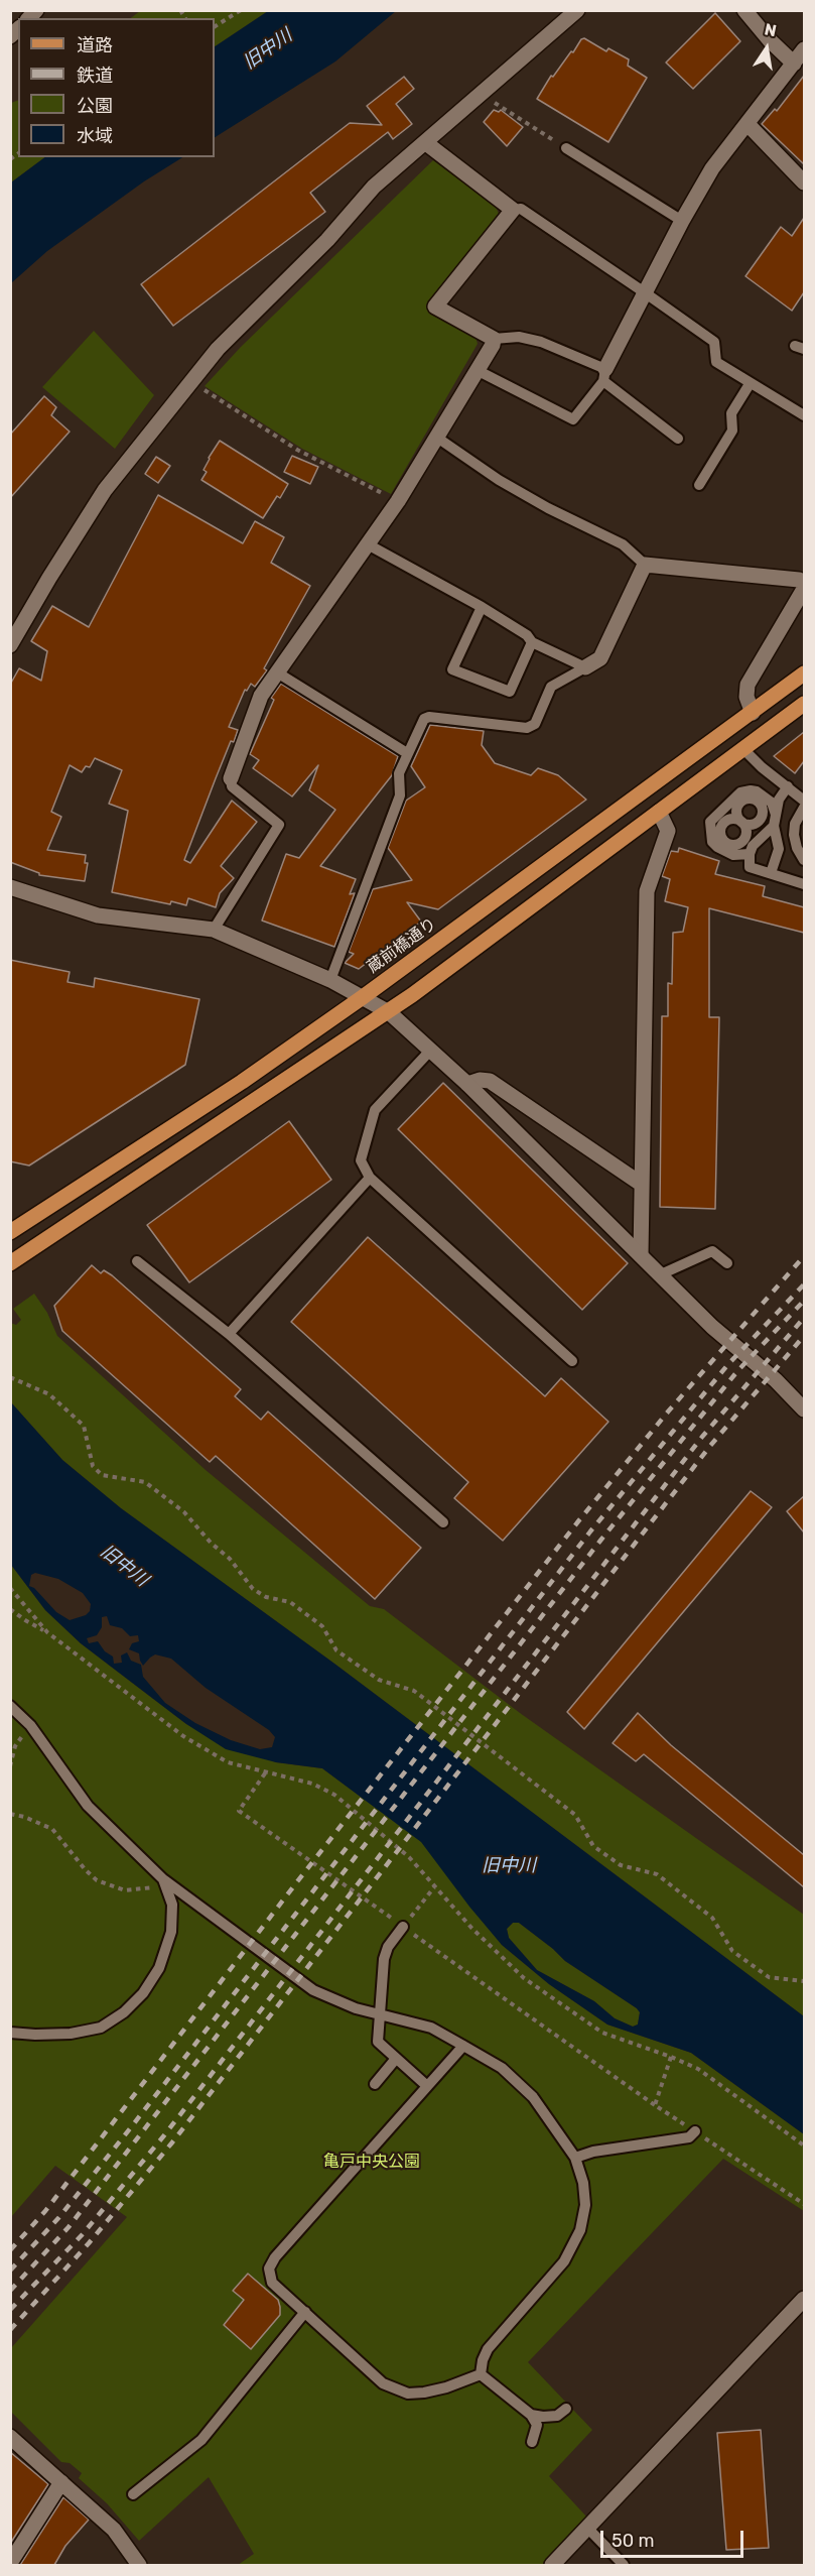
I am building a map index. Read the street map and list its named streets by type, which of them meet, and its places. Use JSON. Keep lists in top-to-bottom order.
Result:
{
  "streets": {
    "main road": ["蔵前橋通り"]
  },
  "water": ["旧中川"],
  "parks": ["亀戸中央公園"],
  "legend": [
    "道路",
    "鉄道",
    "公園",
    "水域"
  ],
  "scale_bar": "50 m",
  "north": "top"
}
